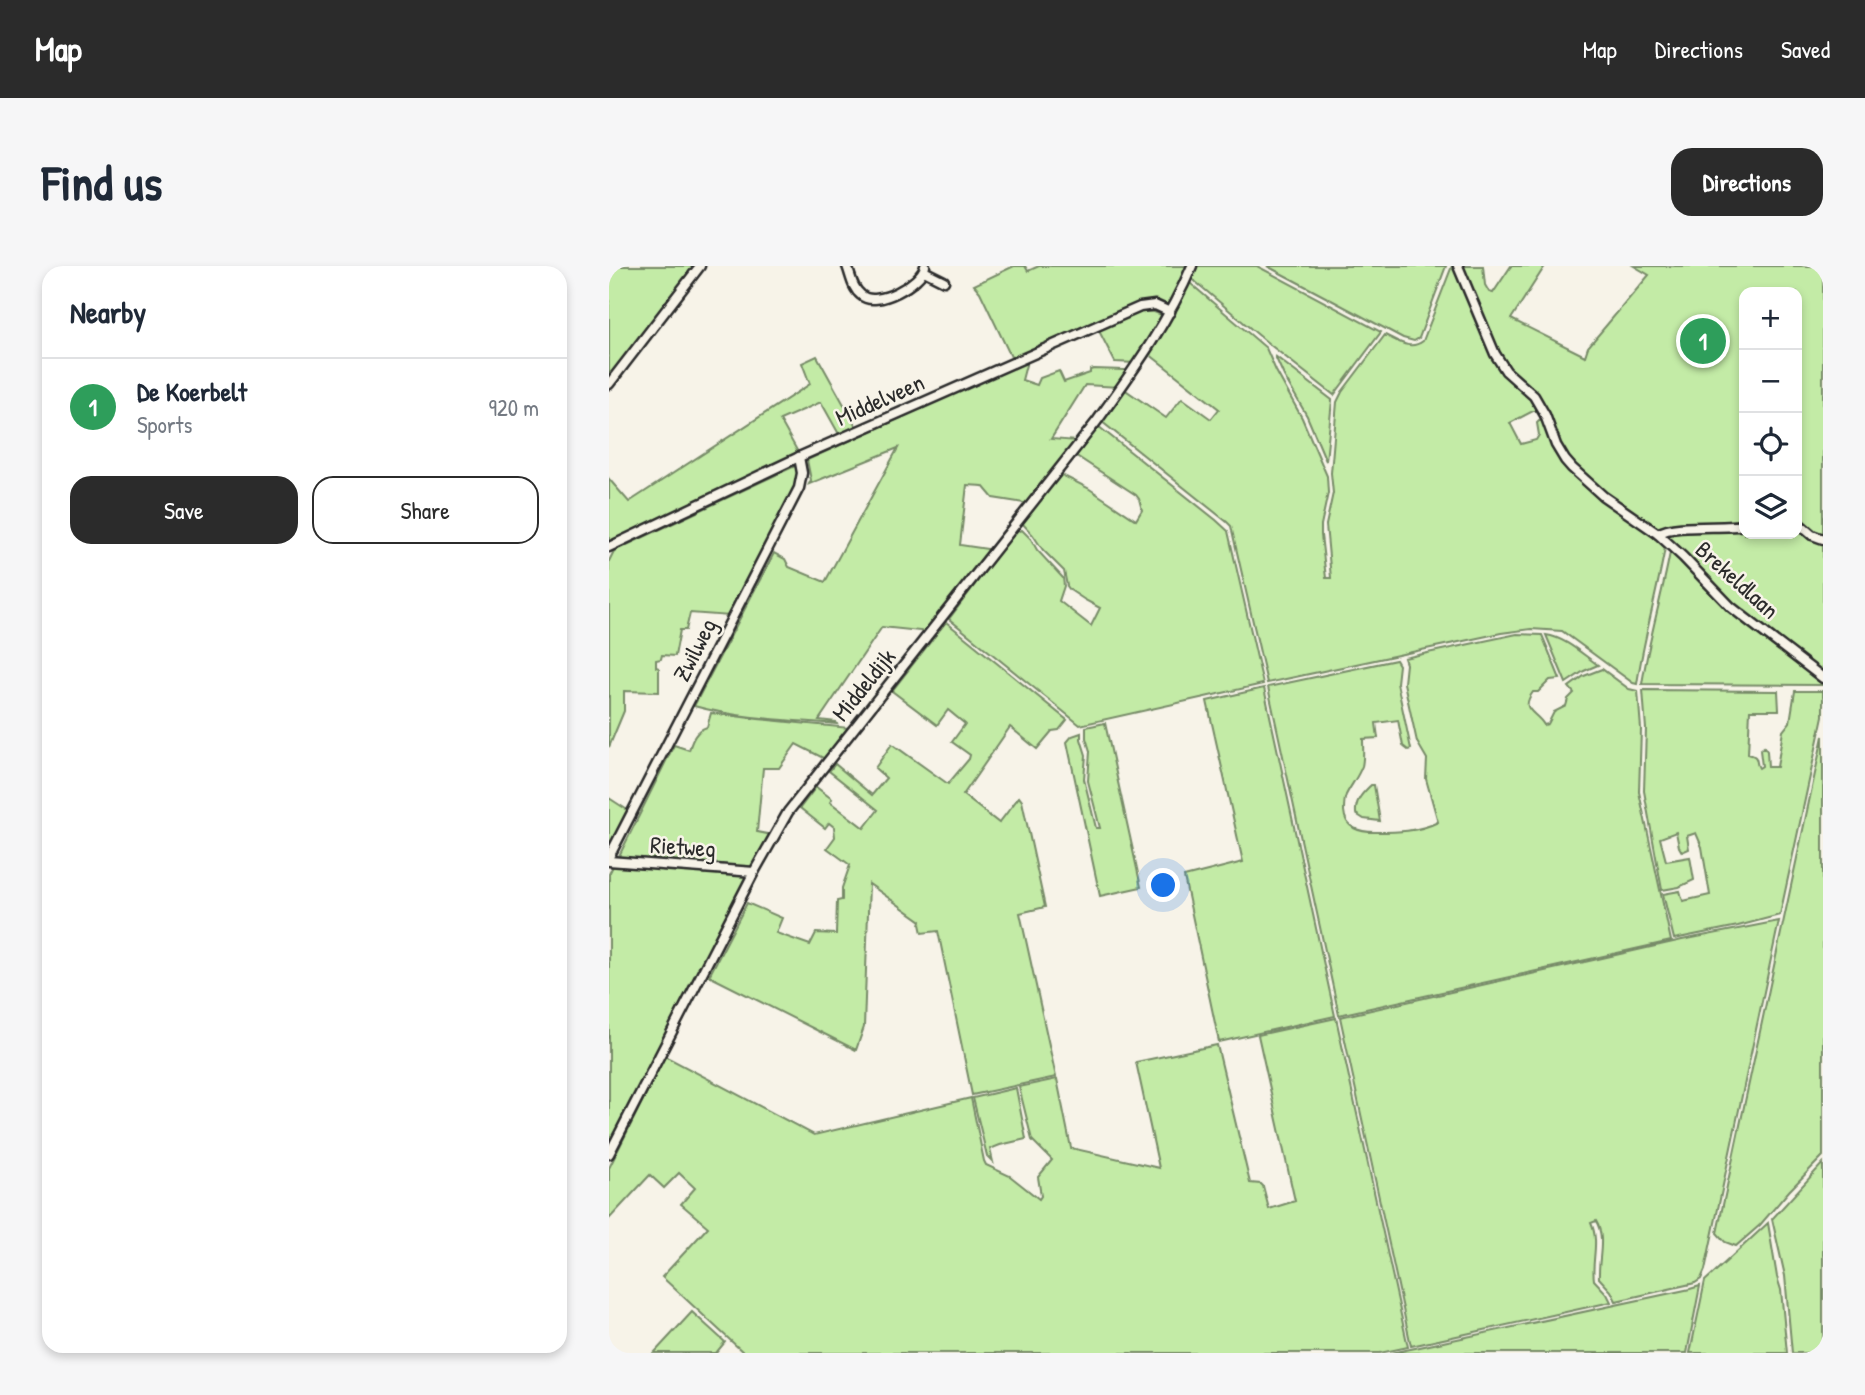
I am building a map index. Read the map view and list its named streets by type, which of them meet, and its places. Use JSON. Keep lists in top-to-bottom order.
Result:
{
  "streets": {
    "street": [
      "Middelveen",
      "Brekeldlaan",
      "Zwilweg",
      "Middeldijk",
      "Rietweg"
    ]
  },
  "crossings": [
    ["Middelveen", "Zwilweg"],
    ["Middelveen", "Middeldijk"],
    ["Zwilweg", "Rietweg"],
    ["Middeldijk", "Rietweg"]
  ],
  "page": {
    "header": "Map",
    "nav": ["Map", "Directions", "Saved"],
    "buttons": [
      "Directions",
      ["Save", "Share"]
    ],
    "title": "Find us",
    "heading": "Nearby",
    "map_buttons": ["+", "−"],
    "pins": "1",
    "list": [
      {
        "mark": "1",
        "name": "De Koerbelt",
        "note": "Sports",
        "value": "920 m"
      }
    ]
  }
}
